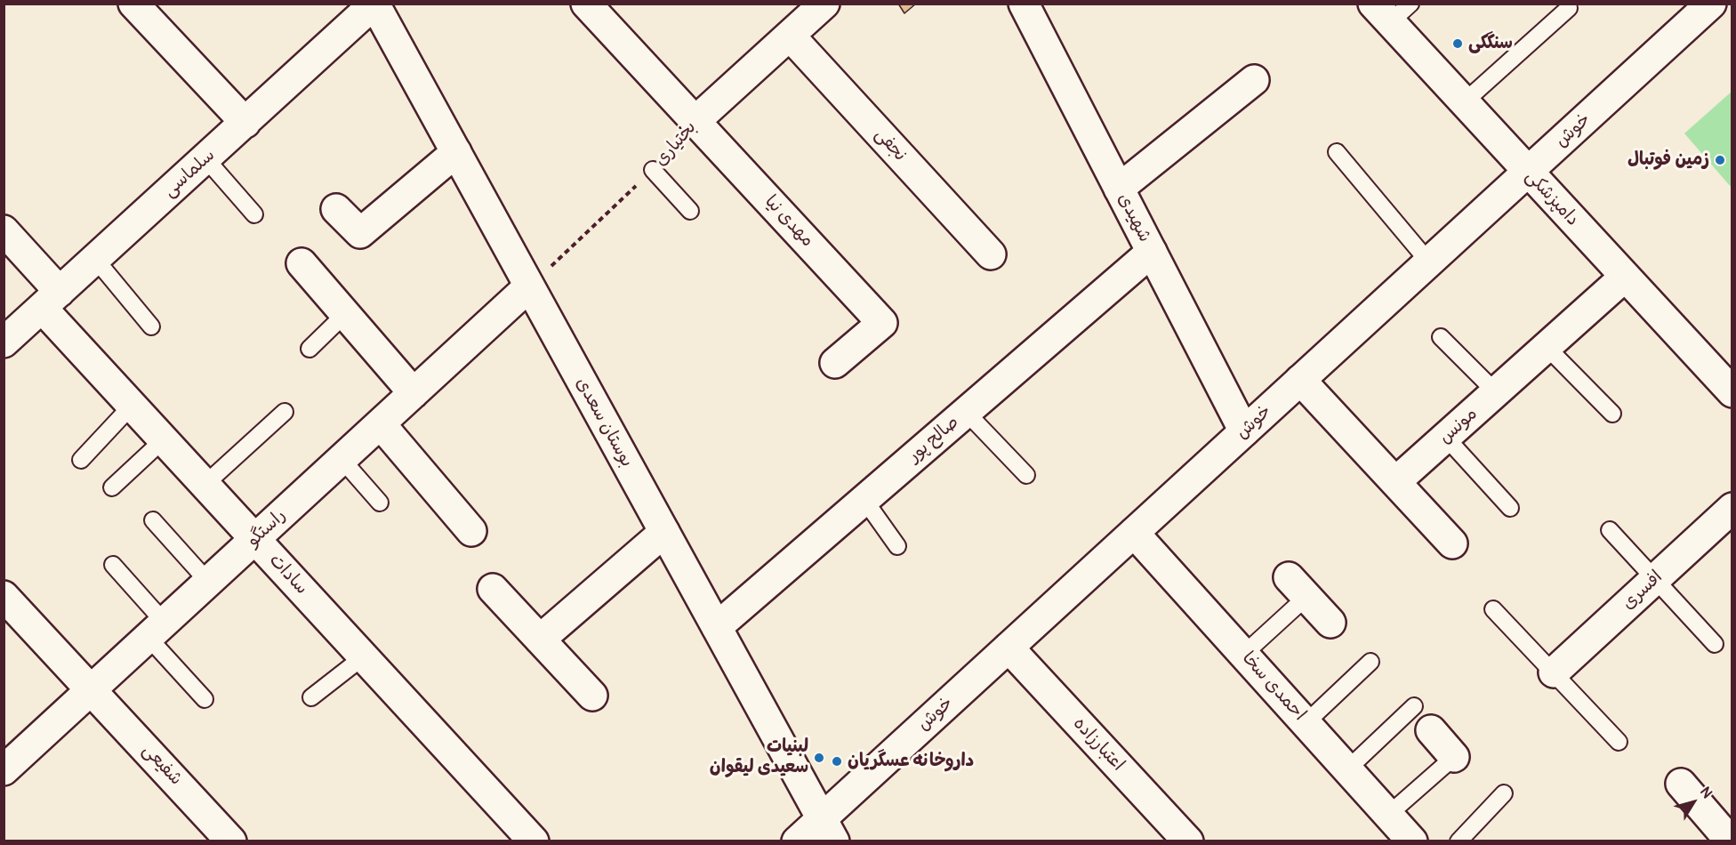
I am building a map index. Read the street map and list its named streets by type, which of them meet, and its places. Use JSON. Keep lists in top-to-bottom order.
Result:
{
  "streets": {
    "street": [
      "خوش",
      "بختیاری",
      "نجفی",
      "سلماسی",
      "دامپزشکی",
      "شهیدی",
      "مهدی نیا",
      "بوستان سعدی",
      "مونس",
      "صالح پور",
      "راستگو",
      "سادات",
      "افسری",
      "احمدی سخا",
      "اعتبارزاده",
      "شفیعی"
    ]
  },
  "crossings": [
    ["خوش", "دامپزشکی"],
    ["خوش", "شهیدی"],
    ["خوش", "بوستان سعدی"],
    ["خوش", "احمدی سخا"],
    ["خوش", "اعتبارزاده"],
    ["بختیاری", "نجفی"],
    ["بختیاری", "مهدی نیا"],
    ["بختیاری", "بوستان سعدی"],
    ["بختیاری", "راستگو"],
    ["سلماسی", "بوستان سعدی"],
    ["سلماسی", "سادات"],
    ["دامپزشکی", "مونس"],
    ["شهیدی", "صالح پور"],
    ["بوستان سعدی", "صالح پور"],
    ["بوستان سعدی", "راستگو"],
    ["راستگو", "سادات"],
    ["راستگو", "شفیعی"]
  ],
  "places": [
    "سنگکی",
    "زمین فوتبال",
    "لبنیات سعیدی لیقوان",
    "داروخانه عسگریان"
  ],
  "north": "top right"
}
